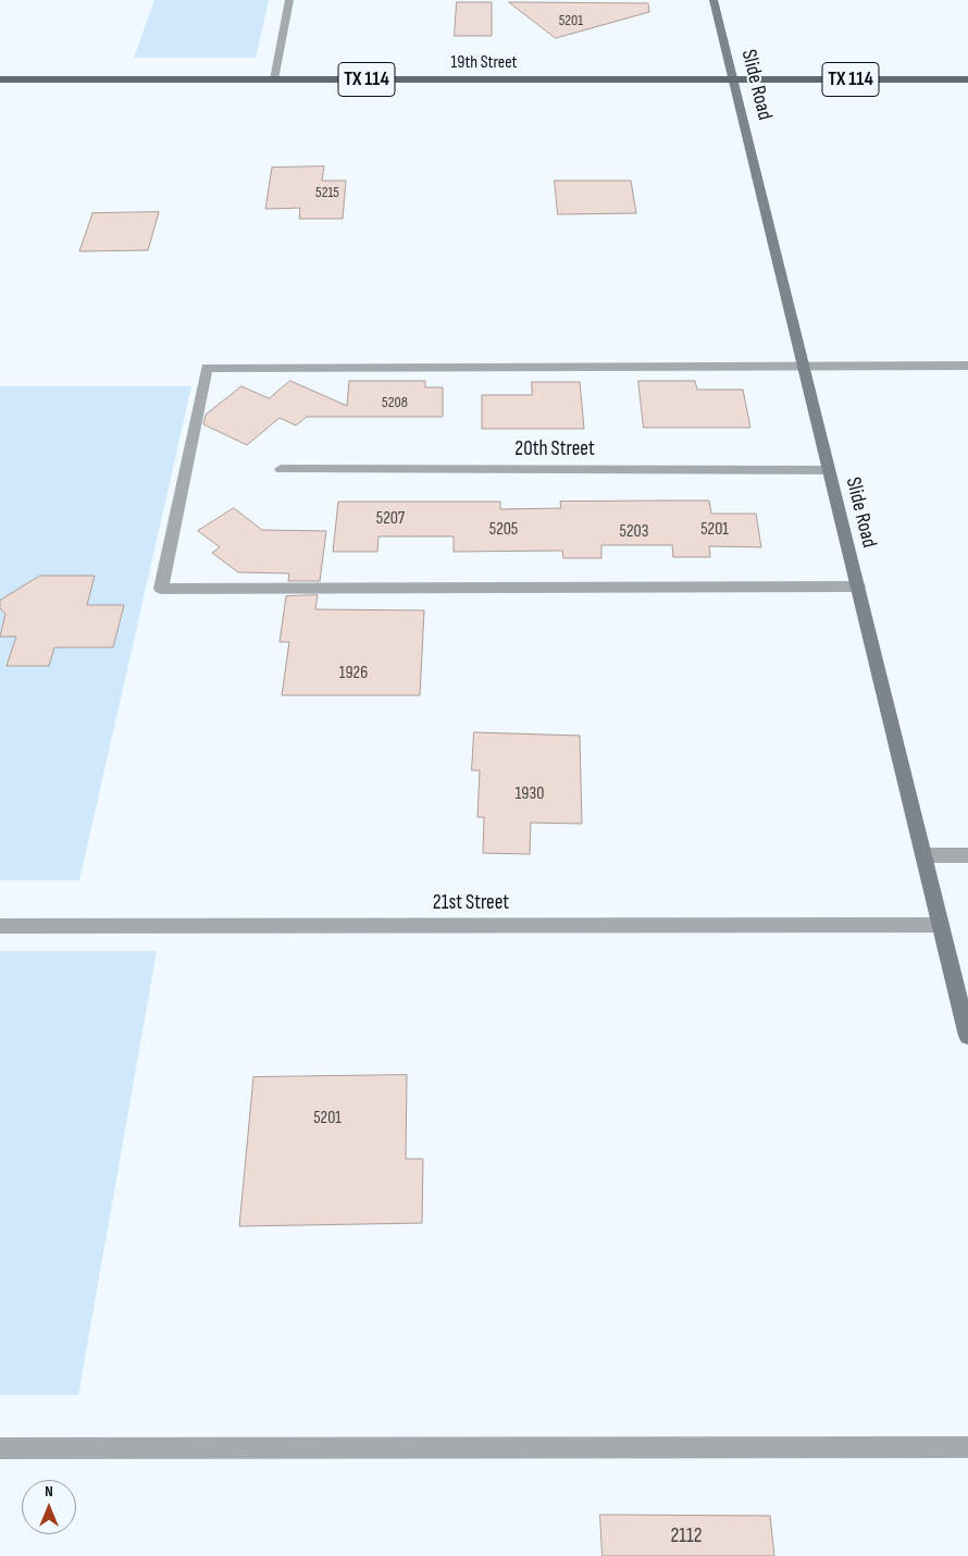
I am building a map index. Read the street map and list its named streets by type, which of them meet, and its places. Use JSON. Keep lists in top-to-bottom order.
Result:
{
  "streets": {
    "main road": ["19th Street", "TX 114", "Slide Road"],
    "street": ["20th Street", "21st Street"]
  },
  "crossings": [
    ["19th Street", "Slide Road"],
    ["Slide Road", "20th Street"],
    ["Slide Road", "21st Street"]
  ],
  "house_numbers": [
    "5201",
    "5215",
    "5208",
    "5207",
    "5205",
    "5201",
    "5203",
    "1926",
    "1930",
    "5201",
    "2112"
  ],
  "north": "top"
}
